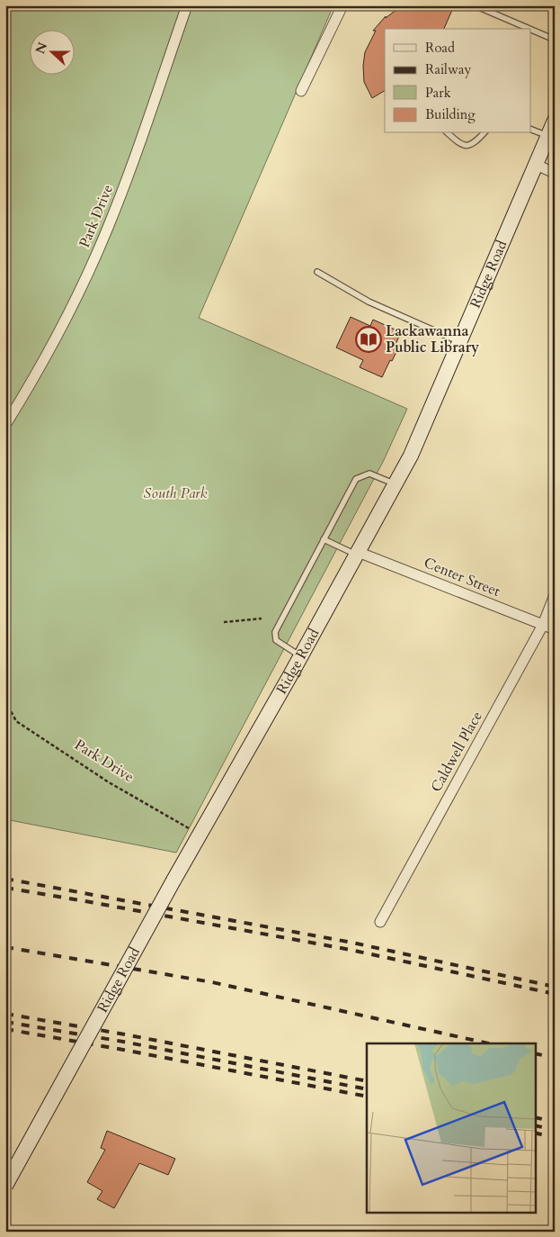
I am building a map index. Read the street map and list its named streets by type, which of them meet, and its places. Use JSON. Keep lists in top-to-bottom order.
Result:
{
  "streets": {
    "main road": ["Ridge Road"],
    "street": ["Park Drive", "Center Street", "Caldwell Place"]
  },
  "crossings": [
    ["Park Drive", "Ridge Road"],
    ["Ridge Road", "Center Street"],
    ["Center Street", "Caldwell Place"]
  ],
  "parks": ["South Park"],
  "places": {
    "library": ["Lackawanna Public Library"]
  },
  "legend": [
    "Road",
    "Railway",
    "Park",
    "Building"
  ],
  "north": "left"
}
